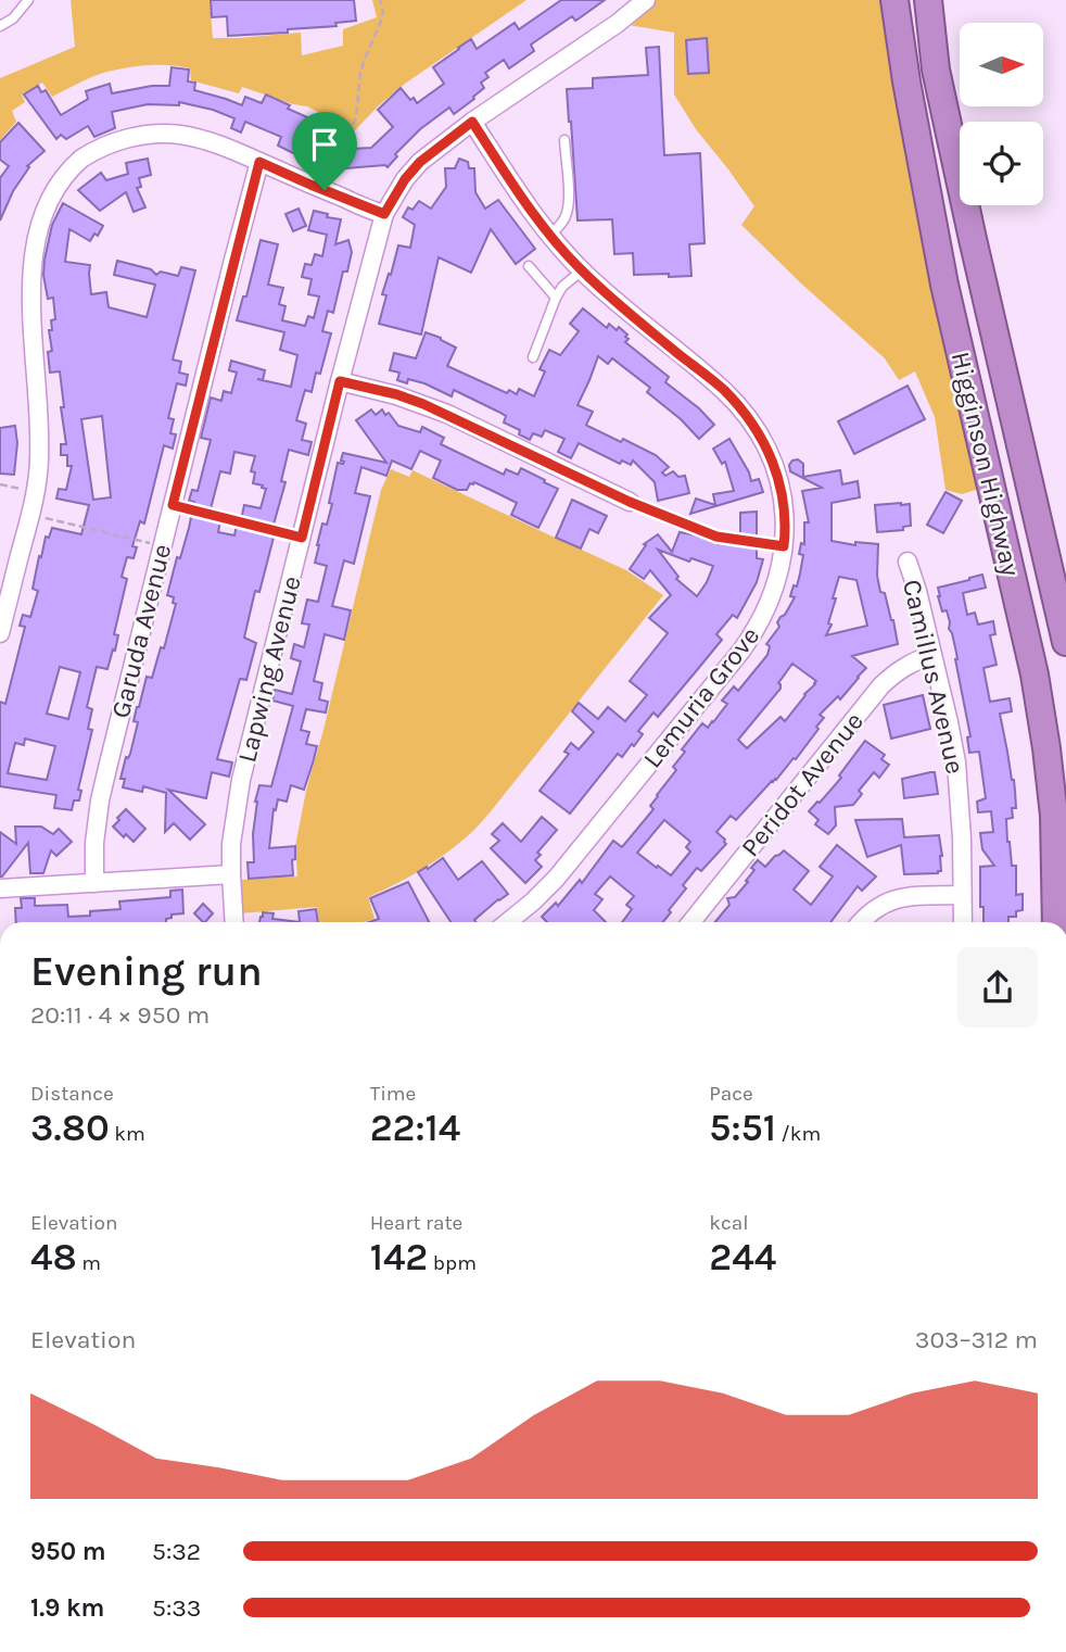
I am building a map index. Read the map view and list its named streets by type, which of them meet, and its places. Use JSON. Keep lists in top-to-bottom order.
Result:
{
  "streets": {
    "highway": ["Higginson Highway"],
    "street": [
      "Garuda Avenue",
      "Lapwing Avenue",
      "Camillus Avenue",
      "Lemuria Grove",
      "Peridot Avenue"
    ]
  },
  "crossings": [
    ["Lapwing Avenue", "Lemuria Grove"],
    ["Camillus Avenue", "Peridot Avenue"]
  ],
  "north": "right",
  "page": {
    "heading": ["Evening run", "20:11 · 4 × 950 m"],
    "stats": [
      ["Distance", "3.80 km"],
      ["Time", "22:14"],
      ["Pace", "5:51 /km"],
      ["Elevation", "48 m"],
      ["Heart rate", "142 bpm"],
      ["kcal", "244"]
    ],
    "chart": ["Elevation", "303–312 m"],
    "list": [
      {
        "name": "950 m",
        "note": "5:32"
      },
      {
        "name": "1.9 km",
        "note": "5:33"
      }
    ]
  }
}
